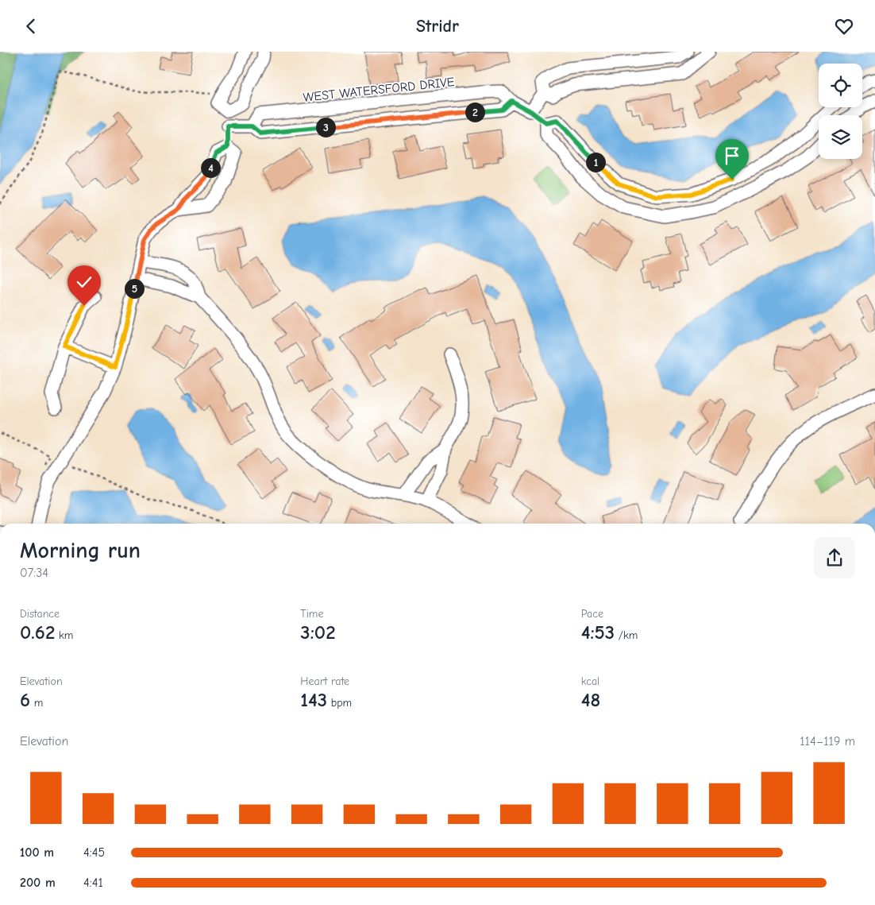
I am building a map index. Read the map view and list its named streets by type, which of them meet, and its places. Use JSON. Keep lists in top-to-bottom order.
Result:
{
  "streets": {
    "street": ["WEST WATERSFORD DRIVE"]
  },
  "page": {
    "header": "Stridr",
    "pins": [
      "2",
      "3",
      "1",
      "4",
      "5"
    ],
    "heading": ["Morning run", "07:34"],
    "stats": [
      ["Distance", "0.62 km"],
      ["Time", "3:02"],
      ["Pace", "4:53 /km"],
      ["Elevation", "6 m"],
      ["Heart rate", "143 bpm"],
      ["kcal", "48"]
    ],
    "chart": ["Elevation", "114–119 m"],
    "list": [
      {
        "name": "100 m",
        "note": "4:45"
      },
      {
        "name": "200 m",
        "note": "4:41"
      }
    ]
  }
}
